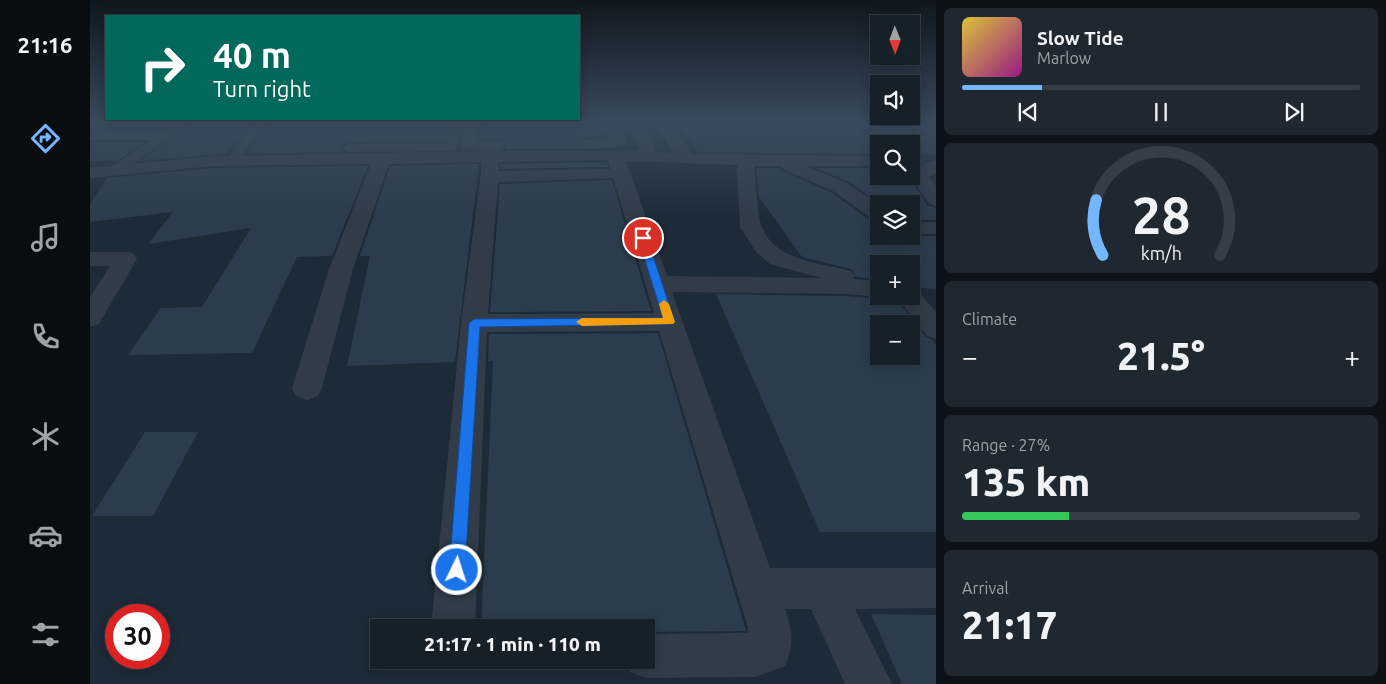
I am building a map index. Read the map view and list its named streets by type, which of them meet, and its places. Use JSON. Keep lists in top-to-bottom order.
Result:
{
  "north": "bottom",
  "page": {
    "tabs": "21:16",
    "map_buttons": ["+", "−"],
    "turn": ["40 m", "Turn right"],
    "song": ["Slow Tide", "Marlow"],
    "tile": [
      "Climate",
      ["Range · 27%", "135 km"],
      ["Arrival", "21:17"]
    ],
    "heat": ["−", "21.5°", "+"],
    "limit": "30",
    "trip": "21:17 · 1 min · 110 m",
    "gauge": ["28", "km/h"]
  }
}
